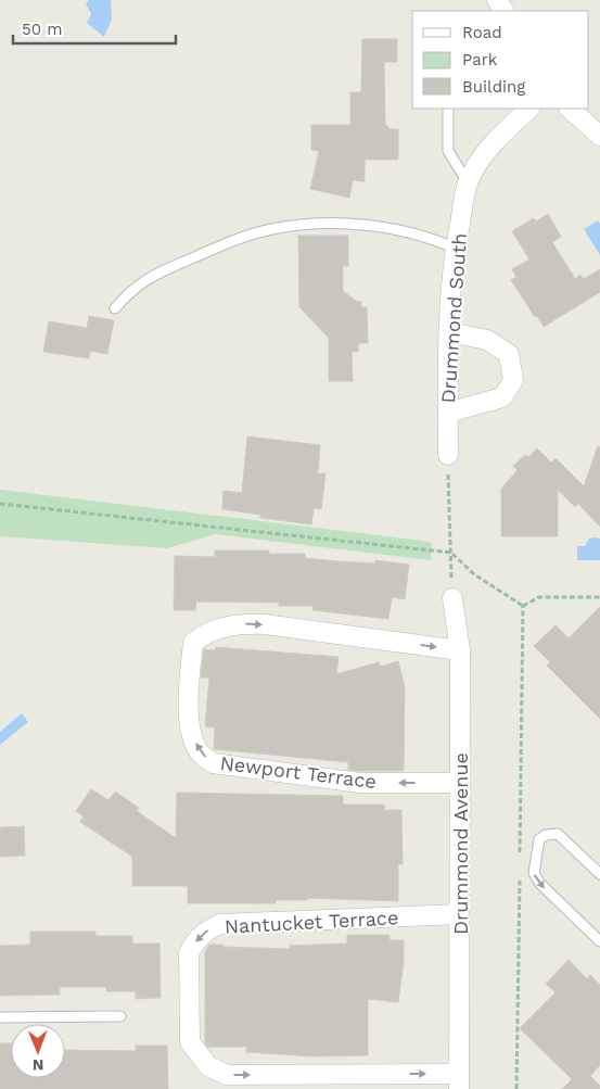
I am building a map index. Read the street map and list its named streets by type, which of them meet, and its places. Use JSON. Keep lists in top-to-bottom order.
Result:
{
  "streets": {
    "street": [
      "Drummond South",
      "Newport Terrace",
      "Drummond Avenue",
      "Nantucket Terrace"
    ]
  },
  "crossings": [
    ["Newport Terrace", "Drummond Avenue"],
    ["Drummond Avenue", "Nantucket Terrace"]
  ],
  "legend": ["Road", "Park", "Building"],
  "scale_bar": "50 m",
  "north": "bottom"
}
